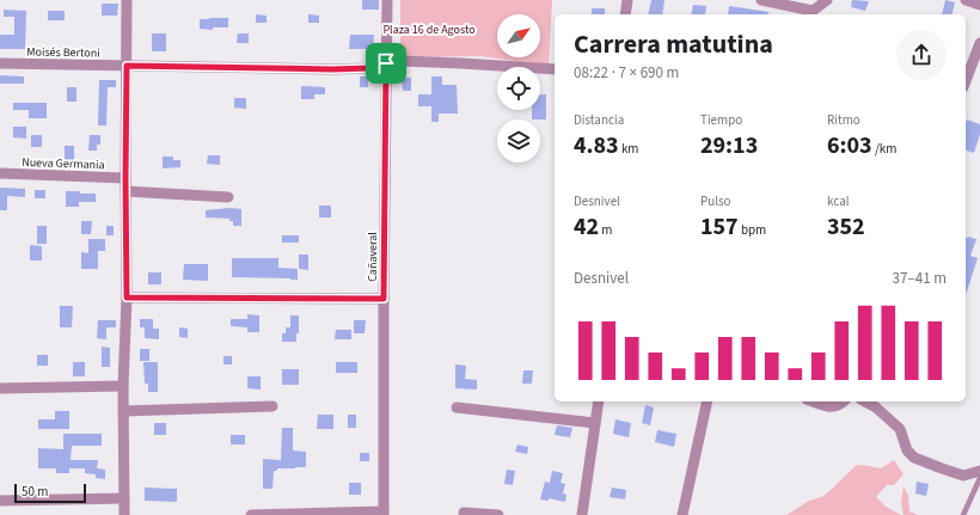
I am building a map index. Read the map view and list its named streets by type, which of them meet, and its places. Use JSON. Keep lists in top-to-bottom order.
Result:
{
  "streets": {
    "street": ["Moisés Bertoni", "Nueva Germania", "Cañaveral"]
  },
  "crossings": [
    ["Moisés Bertoni", "Cañaveral"]
  ],
  "parks": ["Plaza 16 de Agosto"],
  "scale_bar": "50 m",
  "north": "top right",
  "page": {
    "heading": ["Carrera matutina", "08:22 · 7 × 690 m"],
    "stats": [
      ["Distancia", "4.83 km"],
      ["Tiempo", "29:13"],
      ["Ritmo", "6:03 /km"],
      ["Desnivel", "42 m"],
      ["Pulso", "157 bpm"],
      ["kcal", "352"]
    ],
    "chart": ["Desnivel", "37–41 m"],
    "scale": "50 m"
  }
}
